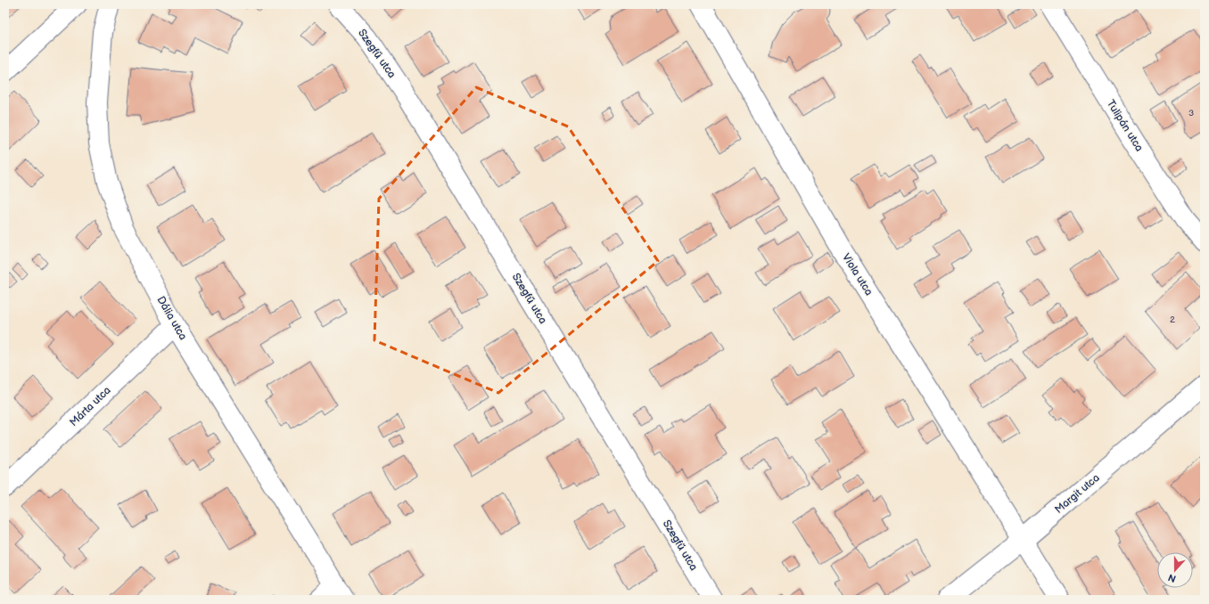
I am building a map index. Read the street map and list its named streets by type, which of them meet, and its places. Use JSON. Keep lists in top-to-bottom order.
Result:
{
  "streets": {
    "street": [
      "Szegfű utca",
      "Tulipán utca",
      "Viola utca",
      "Dália utca",
      "Márta utca",
      "Margit utca"
    ]
  },
  "crossings": [
    ["Viola utca", "Margit utca"],
    ["Dália utca", "Márta utca"]
  ],
  "house_numbers": ["3", "2"],
  "north": "bottom"
}
